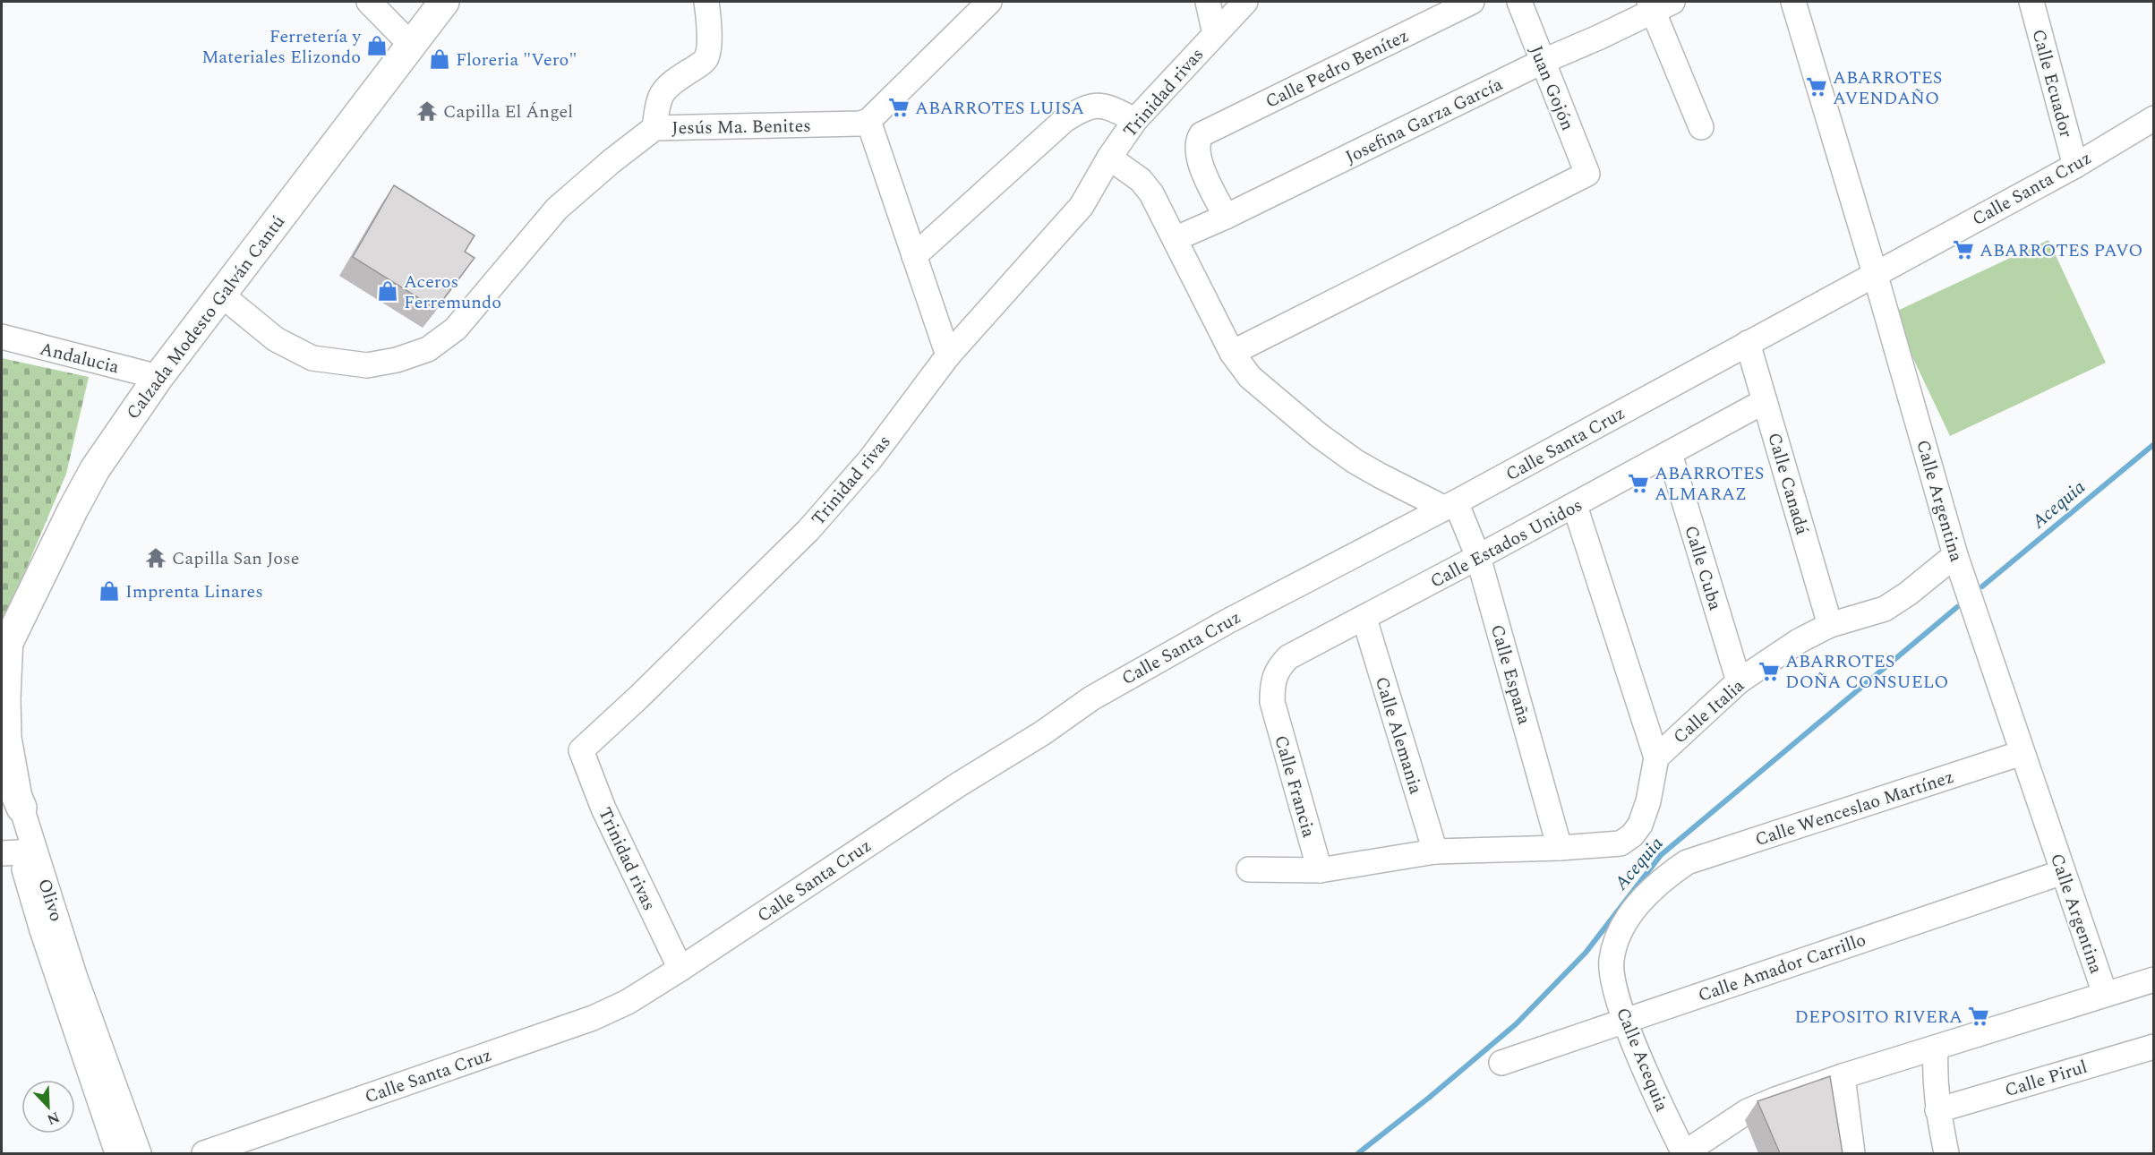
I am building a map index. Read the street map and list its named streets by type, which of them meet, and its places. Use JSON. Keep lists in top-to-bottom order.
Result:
{
  "streets": {
    "main road": ["Calzada Modesto Galván Cantú"],
    "street": [
      "Calle Pedro Benítez",
      "Calle Ecuador",
      "Juan Gojón",
      "Trinidad rivas",
      "Josefina Garza García",
      "Jesús Ma. Benites",
      "Calle Santa Cruz",
      "Andalucia",
      "Calle Canadá",
      "Calle Argentina",
      "Calle Estados Unidos",
      "Calle Cuba",
      "Calle España",
      "Calle Italia",
      "Calle Alemania",
      "Calle Francia",
      "Calle Wenceslao Martínez",
      "Olivo",
      "Calle Amador Carrillo",
      "Calle Acequia",
      "Calle Pirul"
    ]
  },
  "crossings": [
    ["Calle Pedro Benítez", "Josefina Garza García"],
    ["Calle Ecuador", "Calle Santa Cruz"],
    ["Juan Gojón", "Josefina Garza García"],
    ["Trinidad rivas", "Calle Santa Cruz"],
    ["Jesús Ma. Benites", "Calzada Modesto Galván Cantú"],
    ["Calle Santa Cruz", "Calle Canadá"],
    ["Calle Santa Cruz", "Calle Argentina"],
    ["Calle Santa Cruz", "Calle España"],
    ["Calzada Modesto Galván Cantú", "Andalucia"],
    ["Calzada Modesto Galván Cantú", "Olivo"],
    ["Calle Canadá", "Calle Estados Unidos"],
    ["Calle Canadá", "Calle Italia"],
    ["Calle Argentina", "Calle Italia"],
    ["Calle Argentina", "Calle Wenceslao Martínez"],
    ["Calle Argentina", "Calle Amador Carrillo"],
    ["Calle Estados Unidos", "Calle Cuba"],
    ["Calle Estados Unidos", "Calle España"],
    ["Calle Estados Unidos", "Calle Italia"],
    ["Calle Estados Unidos", "Calle Alemania"],
    ["Calle Estados Unidos", "Calle Francia"],
    ["Calle Cuba", "Calle Italia"],
    ["Calle España", "Calle Italia"],
    ["Calle Wenceslao Martínez", "Calle Acequia"],
    ["Calle Amador Carrillo", "Calle Acequia"]
  ],
  "water": ["Acequia"],
  "places": {
    "shop": [
      "Ferretería y Materiales Elizondo",
      "Floreria \"Vero\"",
      "Aceros Ferremundo",
      "Imprenta Linares"
    ],
    "supermarket": [
      "ABARROTES AVENDAÑO",
      "ABARROTES LUISA",
      "ABARROTES PAVO",
      "ABARROTES ALMARAZ",
      "ABARROTES DOÑA CONSUELO",
      "DEPOSITO RIVERA"
    ],
    "temple": ["Capilla El Ángel", "Capilla San Jose"]
  },
  "north": "bottom right"
}
